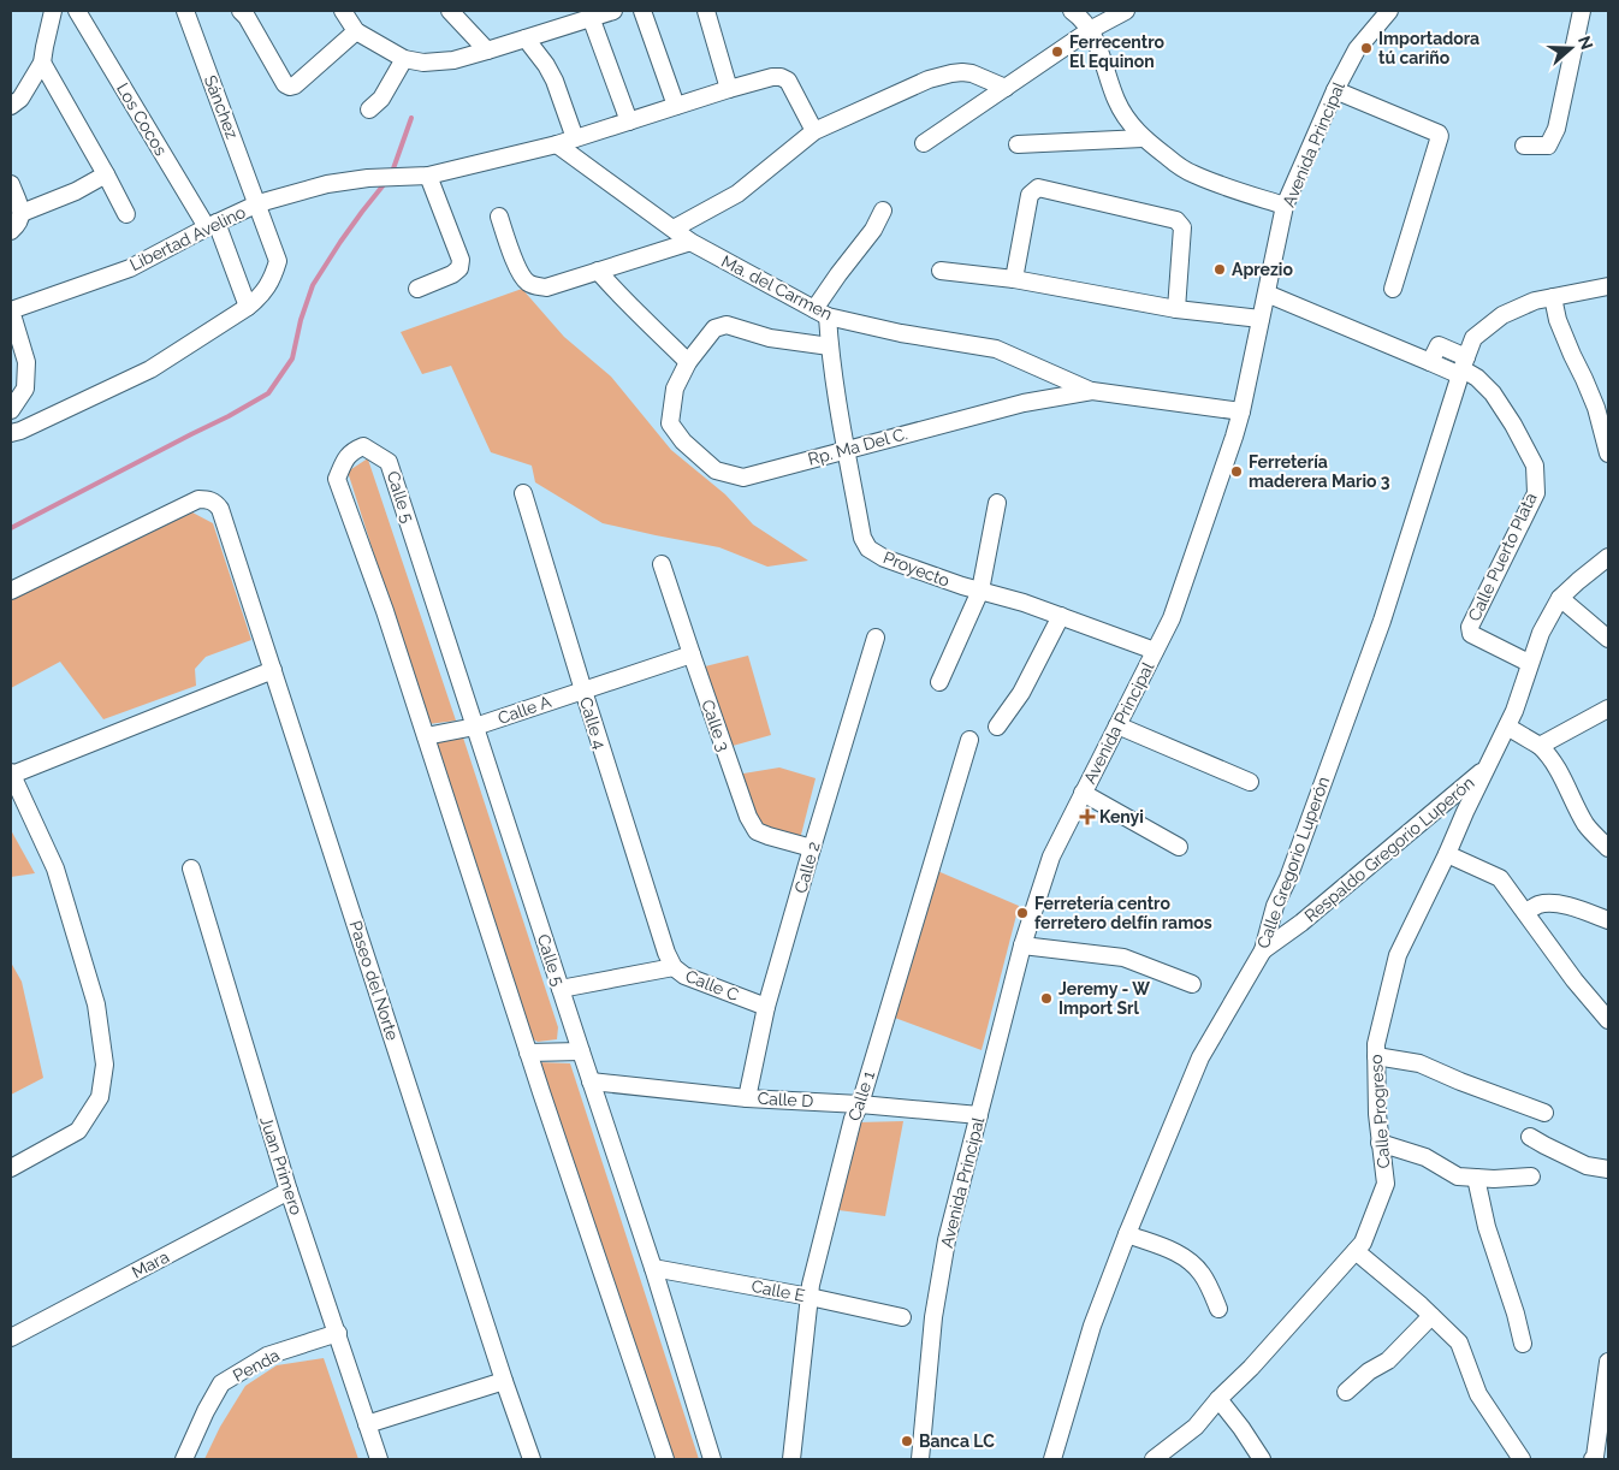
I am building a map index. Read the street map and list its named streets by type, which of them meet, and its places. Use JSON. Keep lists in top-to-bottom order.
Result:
{
  "streets": {
    "street": [
      "Sánchez",
      "Los Cocos",
      "Avenida Principal",
      "Libertad Avelino",
      "Ma. del Carmen",
      "Rp. Ma Del C.",
      "Calle 5",
      "Calle Puerto Plata",
      "Proyecto",
      "Calle A",
      "Calle 4",
      "Calle 3",
      "Respaldo Gregorio Luperón",
      "Calle Gregorio Luperón",
      "Calle 2",
      "Paseo del Norte",
      "Calle C",
      "Calle 1",
      "Calle D",
      "Calle Progreso",
      "Juan Primero",
      "Mara",
      "Calle E",
      "Penda"
    ]
  },
  "crossings": [
    ["Sánchez", "Los Cocos"],
    ["Sánchez", "Libertad Avelino"],
    ["Los Cocos", "Libertad Avelino"],
    ["Avenida Principal", "Proyecto"],
    ["Avenida Principal", "Calle D"],
    ["Libertad Avelino", "Ma. del Carmen"],
    ["Ma. del Carmen", "Rp. Ma Del C."],
    ["Ma. del Carmen", "Proyecto"],
    ["Rp. Ma Del C.", "Proyecto"],
    ["Calle 5", "Calle A"],
    ["Calle 5", "Calle D"],
    ["Calle 5", "Calle E"],
    ["Calle Puerto Plata", "Calle Gregorio Luperón"],
    ["Calle Puerto Plata", "Calle Progreso"],
    ["Calle A", "Calle 4"],
    ["Calle A", "Calle 3"],
    ["Calle 4", "Calle C"],
    ["Calle 3", "Calle 2"],
    ["Respaldo Gregorio Luperón", "Calle Gregorio Luperón"],
    ["Respaldo Gregorio Luperón", "Calle Progreso"],
    ["Calle 2", "Calle C"],
    ["Calle 2", "Calle D"],
    ["Calle 1", "Calle D"],
    ["Calle 1", "Calle E"],
    ["Juan Primero", "Mara"],
    ["Juan Primero", "Penda"]
  ],
  "places": {
    "other": [
      "Importadora tú cariño",
      "Ferrecentro El Equinon",
      "Aprezio",
      "Ferretería maderera Mario 3",
      "Ferretería centro ferretero delfín ramos",
      "Jeremy - W Import Srl",
      "Banca LC"
    ],
    "health": ["Kenyi"]
  },
  "north": "right"
}
